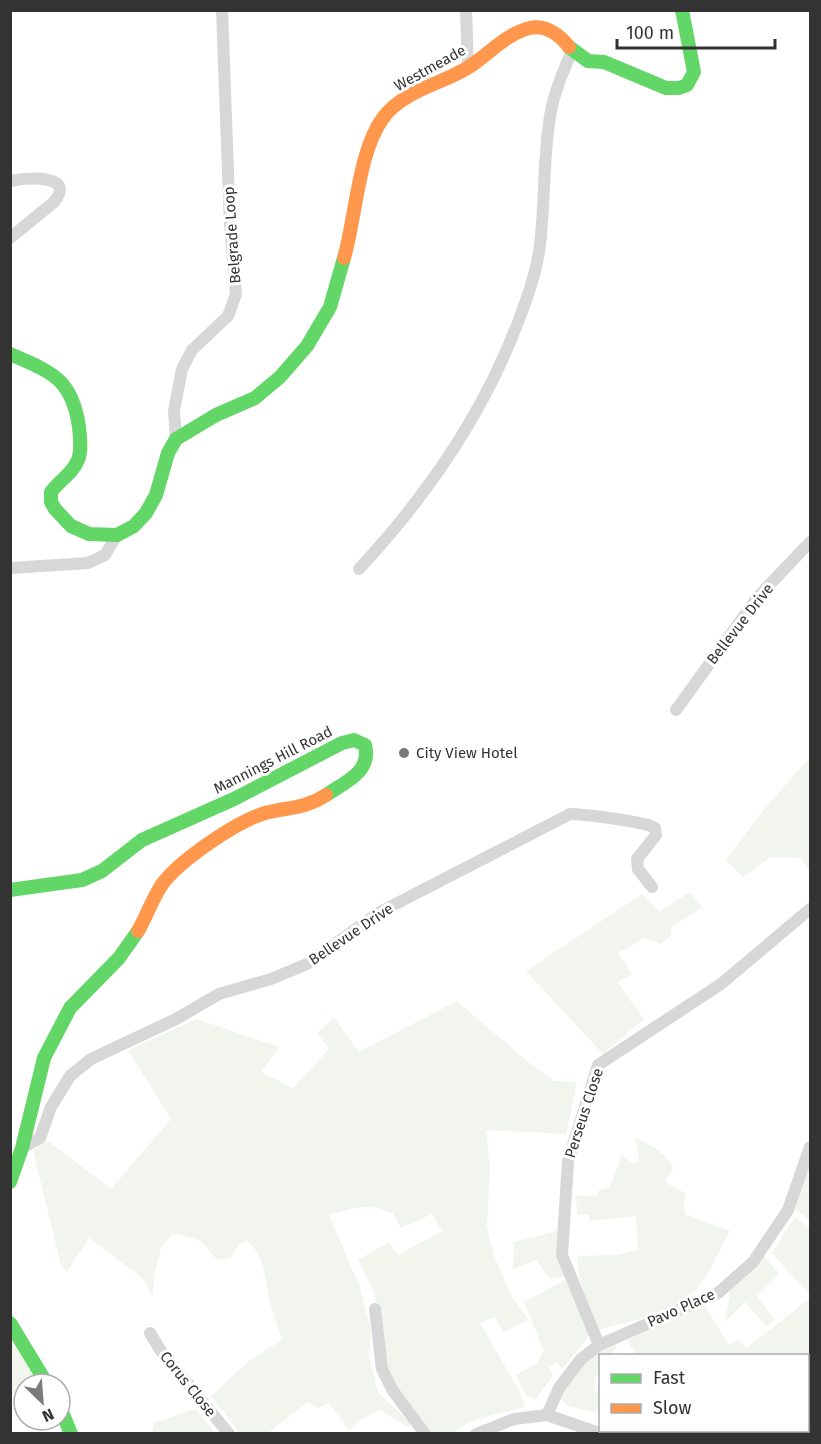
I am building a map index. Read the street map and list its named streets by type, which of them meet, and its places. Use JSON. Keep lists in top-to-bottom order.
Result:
{
  "streets": {
    "street": [
      "Westmeade",
      "Belgrade Loop",
      "Bellevue Drive",
      "Mannings Hill Road",
      "Perseus Close",
      "Pavo Place",
      "Corus Close"
    ]
  },
  "crossings": [
    ["Westmeade", "Belgrade Loop"],
    ["Bellevue Drive", "Mannings Hill Road"],
    ["Perseus Close", "Pavo Place"]
  ],
  "places": ["City View Hotel"],
  "legend": ["Fast", "Slow"],
  "scale_bar": "100 m",
  "north": "bottom right"
}
